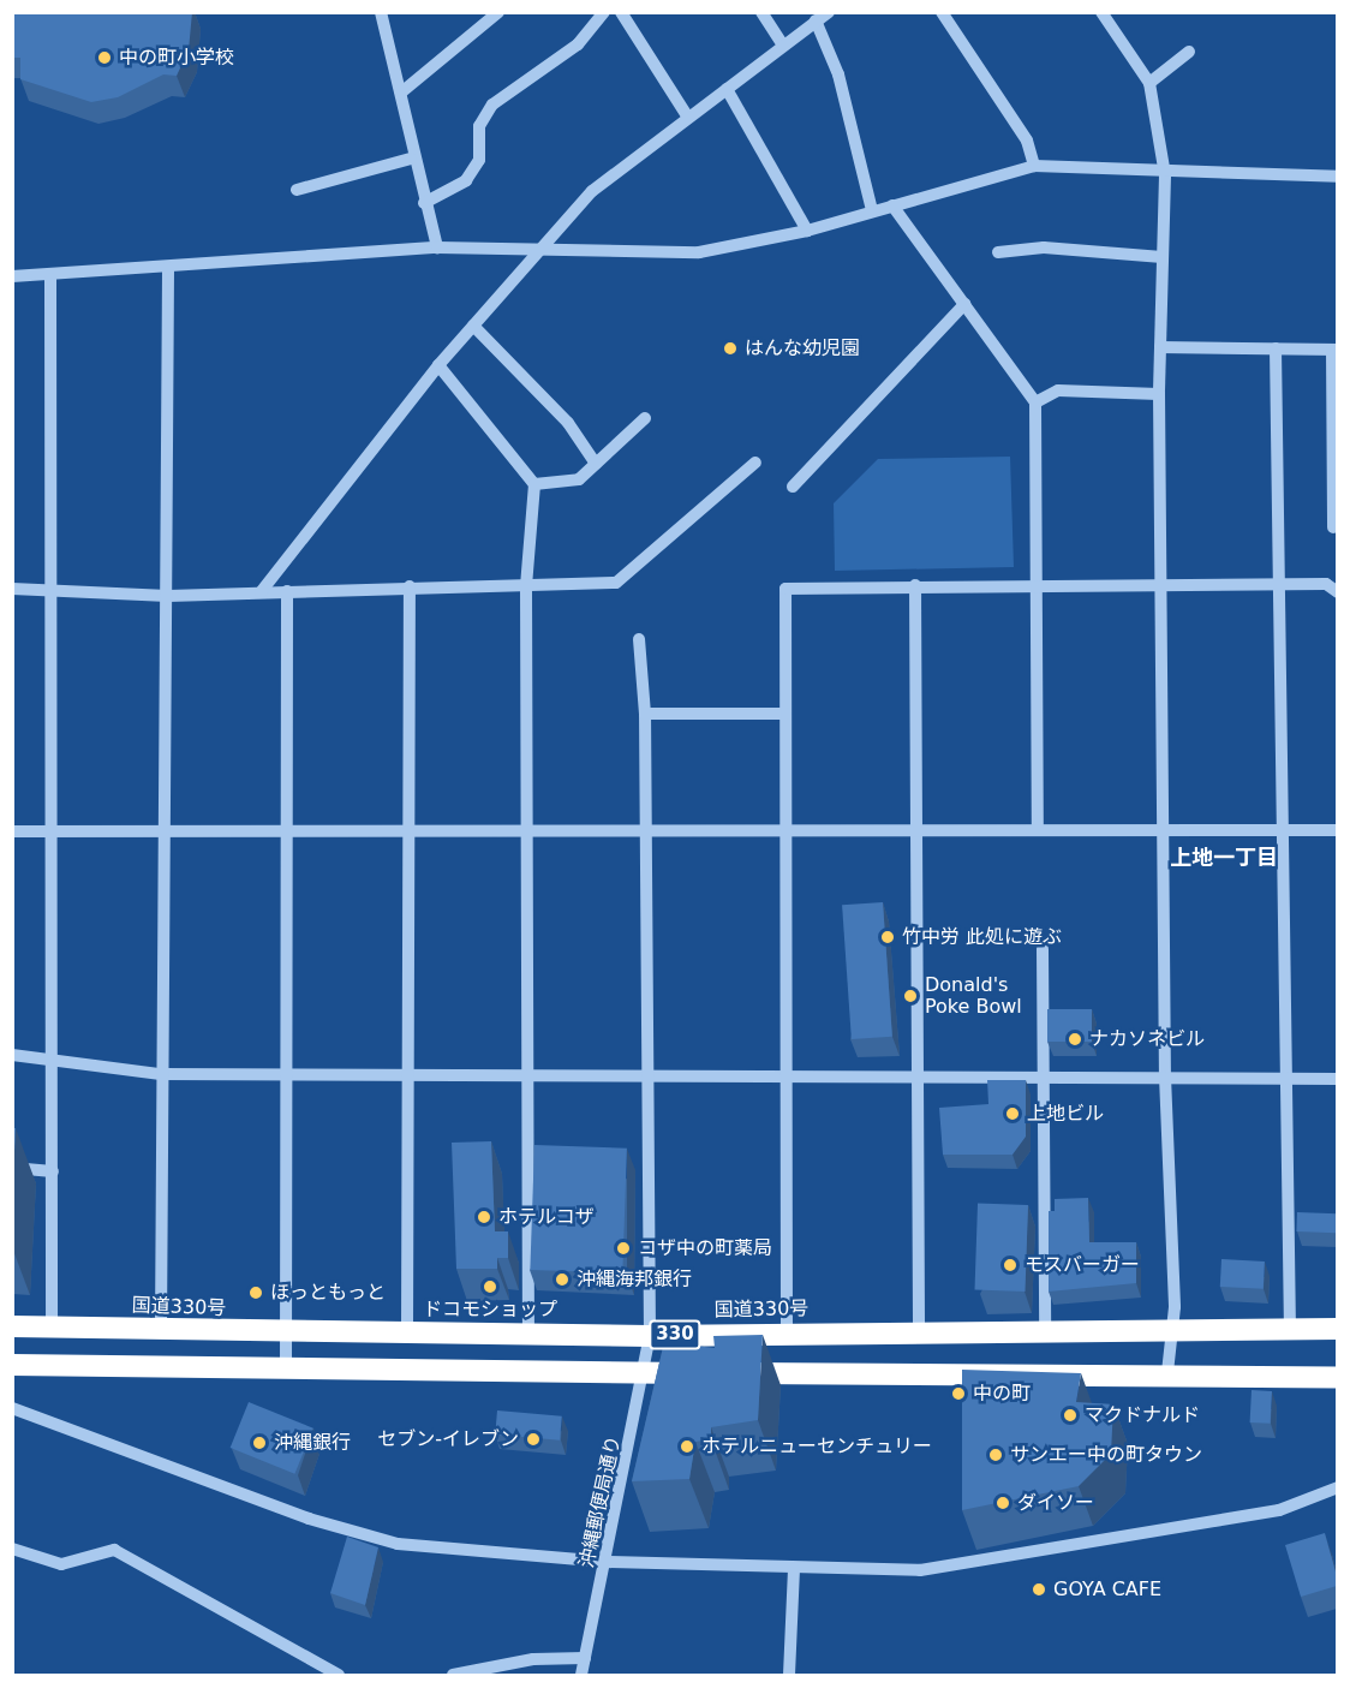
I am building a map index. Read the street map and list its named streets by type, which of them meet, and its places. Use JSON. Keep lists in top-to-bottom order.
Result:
{
  "streets": {
    "highway": ["国道330号", "330"],
    "street": ["沖縄郵便局通り"]
  },
  "crossings": [
    ["国道330号", "沖縄郵便局通り"],
    ["330", "沖縄郵便局通り"]
  ],
  "districts": ["上地一丁目"],
  "places": [
    "中の町小学校",
    "はんな幼児園",
    "竹中労 此処に遊ぶ",
    "Donald's Poke Bowl",
    "ナカソネビル",
    "上地ビル",
    "ホテルコザ",
    "コザ中の町薬局",
    "モスバーガー",
    "沖縄海邦銀行",
    "ドコモショップ",
    "ほっともっと",
    "中の町",
    "マクドナルド",
    "セブン-イレブン",
    "沖縄銀行",
    "ホテルニューセンチュリー",
    "サンエー中の町タウン",
    "ダイソー",
    "GOYA CAFE"
  ]
}
